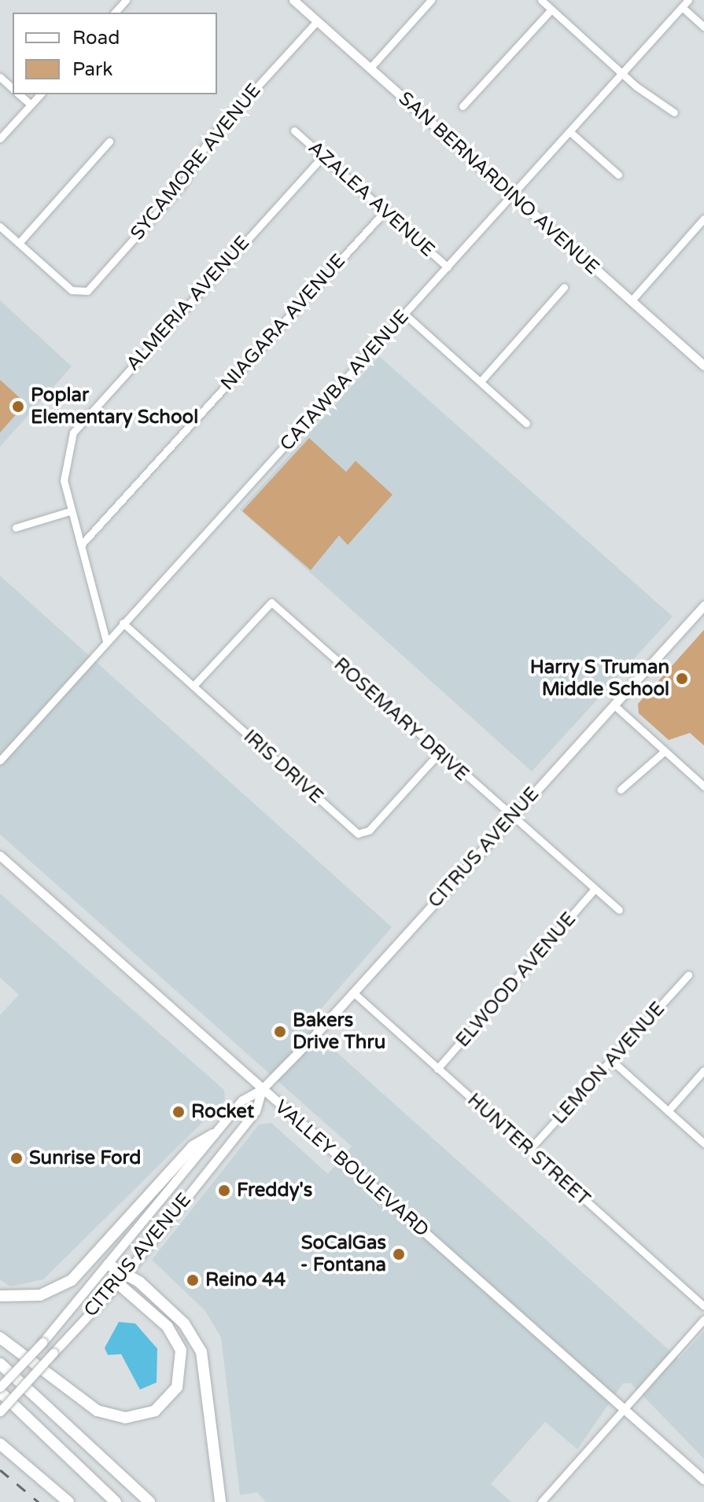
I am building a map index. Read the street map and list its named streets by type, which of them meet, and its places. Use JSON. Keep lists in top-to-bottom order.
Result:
{
  "streets": {
    "main road": ["SAN BERNARDINO AVENUE", "CITRUS AVENUE", "VALLEY BOULEVARD"],
    "street": [
      "SYCAMORE AVENUE",
      "AZALEA AVENUE",
      "ALMERIA AVENUE",
      "NIAGARA AVENUE",
      "CATAWBA AVENUE",
      "ROSEMARY DRIVE",
      "IRIS DRIVE",
      "ELWOOD AVENUE",
      "LEMON AVENUE",
      "HUNTER STREET"
    ]
  },
  "crossings": [
    ["SYCAMORE AVENUE", "SAN BERNARDINO AVENUE"],
    ["SAN BERNARDINO AVENUE", "CATAWBA AVENUE"],
    ["AZALEA AVENUE", "ALMERIA AVENUE"],
    ["AZALEA AVENUE", "NIAGARA AVENUE"],
    ["AZALEA AVENUE", "CATAWBA AVENUE"],
    ["ALMERIA AVENUE", "NIAGARA AVENUE"],
    ["ALMERIA AVENUE", "CATAWBA AVENUE"],
    ["CATAWBA AVENUE", "IRIS DRIVE"],
    ["ROSEMARY DRIVE", "IRIS DRIVE"],
    ["ROSEMARY DRIVE", "CITRUS AVENUE"],
    ["ROSEMARY DRIVE", "ELWOOD AVENUE"],
    ["CITRUS AVENUE", "HUNTER STREET"],
    ["CITRUS AVENUE", "VALLEY BOULEVARD"],
    ["ELWOOD AVENUE", "HUNTER STREET"],
    ["LEMON AVENUE", "HUNTER STREET"]
  ],
  "places": [
    "Poplar Elementary School",
    "Harry S Truman Middle School",
    "Bakers Drive Thru",
    "Rocket",
    "Sunrise Ford",
    "Freddy's",
    "SoCalGas - Fontana",
    "Reino 44"
  ],
  "legend": ["Road", "Park"]
}
